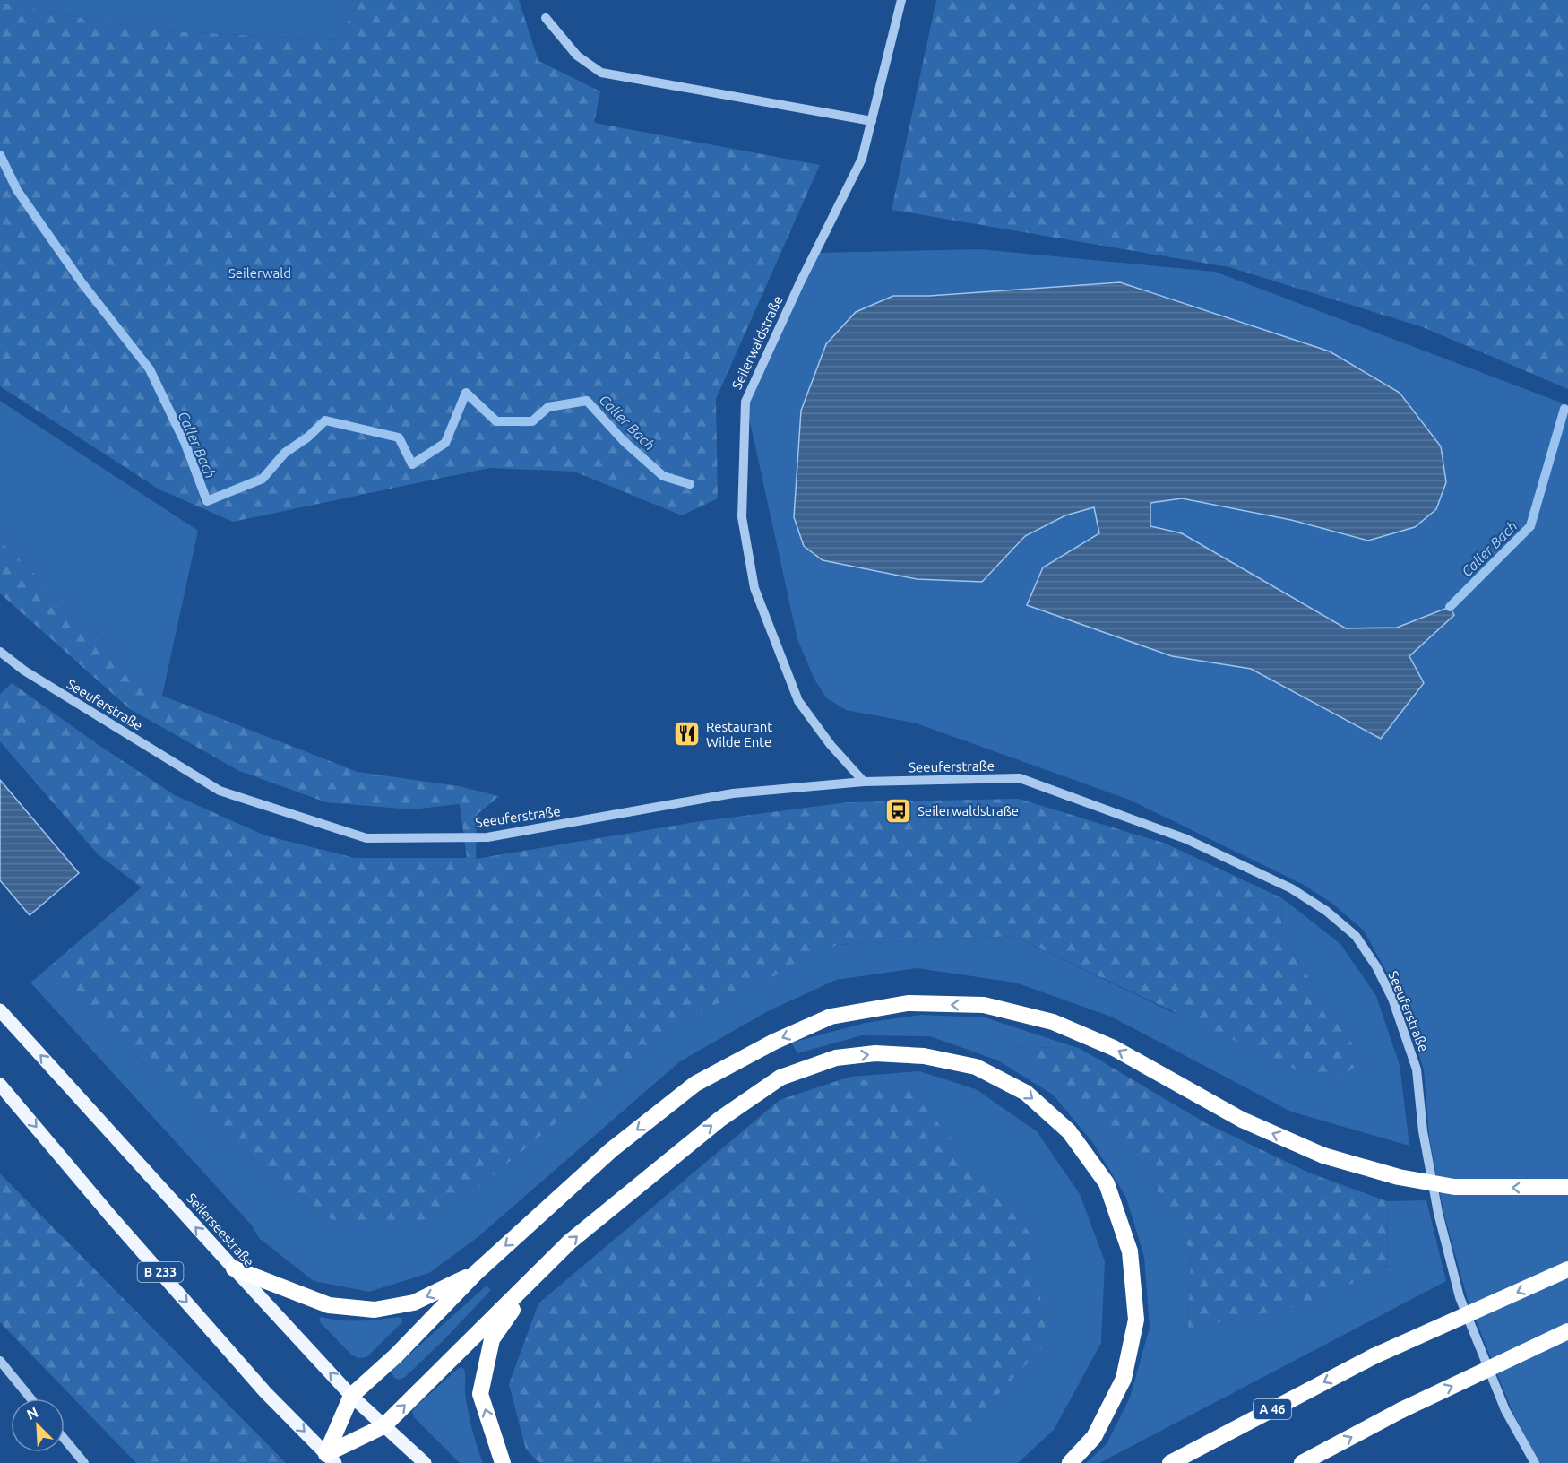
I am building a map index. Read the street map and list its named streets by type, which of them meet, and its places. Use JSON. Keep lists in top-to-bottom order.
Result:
{
  "streets": {
    "highway": ["A 46"],
    "main road": ["Seilerseestraße", "B 233"],
    "street": ["Seilerwaldstraße", "Seeuferstraße"]
  },
  "crossings": [
    ["Seilerwaldstraße", "Seeuferstraße"]
  ],
  "water": ["Caller Bach"],
  "parks": ["Seilerwald"],
  "places": {
    "restaurant": ["Restaurant Wilde Ente"],
    "bus stop": ["Seilerwaldstraße"]
  },
  "north": "top left"
}
